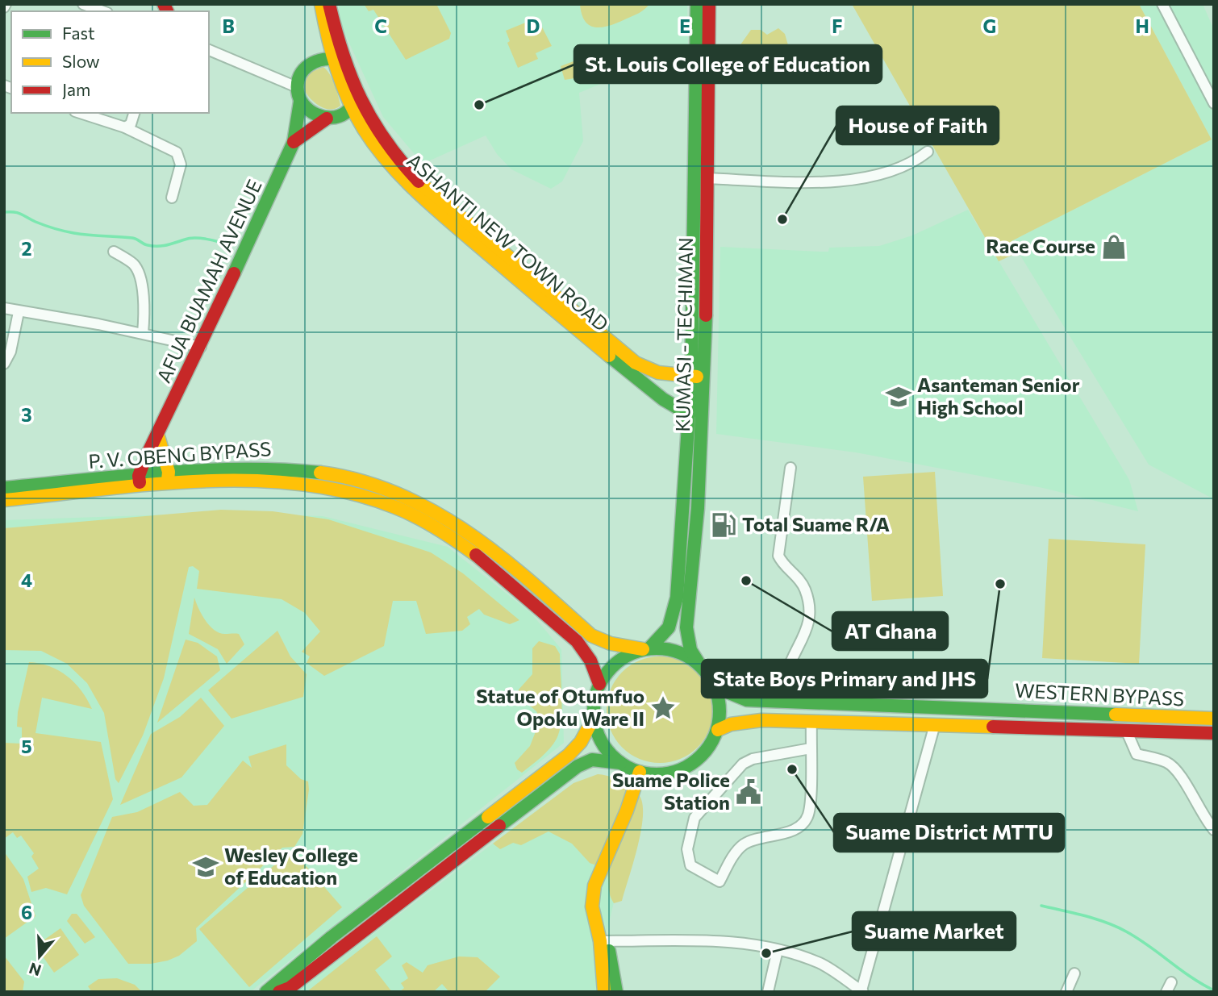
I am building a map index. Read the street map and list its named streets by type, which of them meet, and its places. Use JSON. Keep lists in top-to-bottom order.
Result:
{
  "streets": {
    "main road": [
      "ASHANTI NEW TOWN ROAD",
      "AFUA BUAMAH AVENUE",
      "KUMASI - TECHIMAN",
      "P. V. OBENG BYPASS",
      "WESTERN BYPASS"
    ]
  },
  "crossings": [
    ["ASHANTI NEW TOWN ROAD", "AFUA BUAMAH AVENUE"],
    ["ASHANTI NEW TOWN ROAD", "KUMASI - TECHIMAN"],
    ["AFUA BUAMAH AVENUE", "P. V. OBENG BYPASS"],
    ["KUMASI - TECHIMAN", "P. V. OBENG BYPASS"],
    ["KUMASI - TECHIMAN", "WESTERN BYPASS"],
    ["P. V. OBENG BYPASS", "WESTERN BYPASS"]
  ],
  "places": {
    "other": [
      "St. Louis College of Education",
      "House of Faith",
      "AT Ghana",
      "State Boys Primary and JHS",
      "Suame District MTTU",
      "Suame Market"
    ],
    "shop": ["Race Course"],
    "school or university": ["Asanteman Senior High School", "Wesley College of Education"],
    "fuel station": ["Total Suame R/A"],
    "place": ["Statue of Otumfuo Opoku Ware II"],
    "public building": ["Suame Police Station"]
  },
  "legend": ["Fast", "Slow", "Jam"],
  "north": "bottom",
  "grid": {
    "columns": [
      "B",
      "C",
      "D",
      "E",
      "F",
      "G",
      "H"
    ],
    "rows": [
      "2",
      "3",
      "4",
      "5",
      "6"
    ]
  }
}
